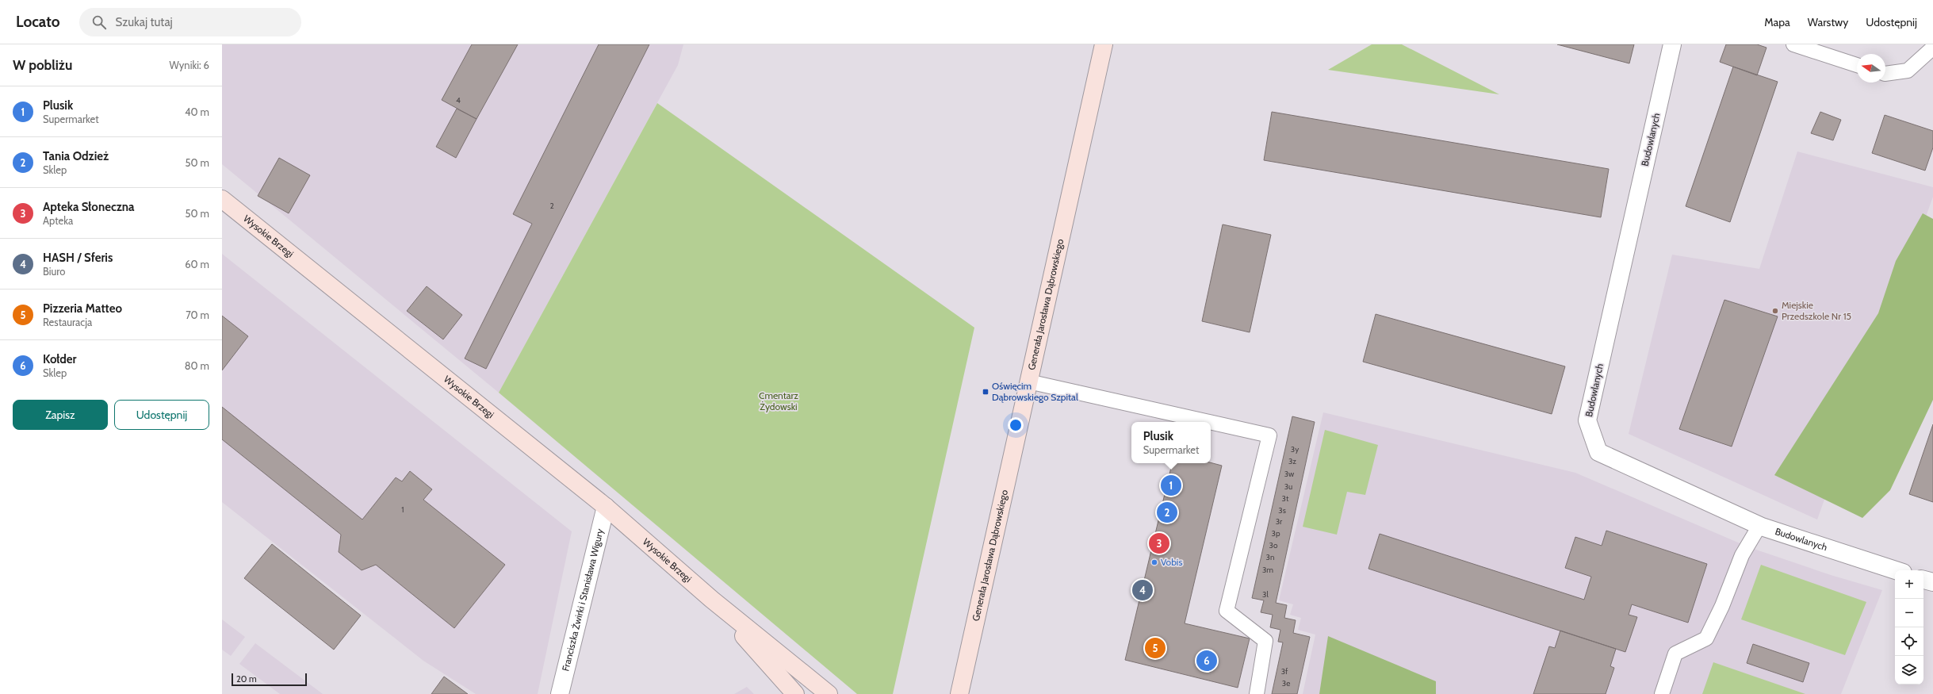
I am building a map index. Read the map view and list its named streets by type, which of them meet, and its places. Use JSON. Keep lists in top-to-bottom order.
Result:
{
  "streets": {
    "street": [
      "Budowlanych",
      "Wysokie Brzegi",
      "Generała Jarosława Dąbrowskiego",
      "Franciszka Żwirki i Stanisława Wigury"
    ]
  },
  "crossings": [
    ["Wysokie Brzegi", "Franciszka Żwirki i Stanisława Wigury"]
  ],
  "parks": ["Cmentarz Żydowski"],
  "places": {
    "other": ["Miejskie Przedszkole Nr 15", "Vobis"],
    "transit": ["Oświęcim Dąbrowskiego Szpital"]
  },
  "house_numbers": [
    "4",
    "2",
    "3y",
    "3z",
    "3w",
    "3u",
    "3t",
    "1",
    "3s",
    "3r",
    "3p",
    "3o",
    "3n",
    "3m",
    "3l",
    "3f",
    "3e"
  ],
  "scale_bar": "20 m",
  "north": "left",
  "page": {
    "header": "Locato",
    "search": "Szukaj tutaj",
    "nav": ["Mapa", "Warstwy", "Udostępnij"],
    "heading": ["W pobliżu", "Wyniki: 6"],
    "list": [
      {
        "mark": "1",
        "name": "Plusik",
        "note": "Supermarket",
        "value": "40 m"
      },
      {
        "mark": "2",
        "name": "Tania Odzież",
        "note": "Sklep",
        "value": "50 m"
      },
      {
        "mark": "3",
        "name": "Apteka Słoneczna",
        "note": "Apteka",
        "value": "50 m"
      },
      {
        "mark": "4",
        "name": "HASH / Sferis",
        "note": "Biuro",
        "value": "60 m"
      },
      {
        "mark": "5",
        "name": "Pizzeria Matteo",
        "note": "Restauracja",
        "value": "70 m"
      },
      {
        "mark": "6",
        "name": "Kołder",
        "note": "Sklep",
        "value": "80 m"
      }
    ],
    "buttons": ["Zapisz", "Udostępnij"],
    "popup": ["Plusik", "Supermarket"],
    "pins": [
      "1",
      "2",
      "3",
      "4",
      "5",
      "6"
    ],
    "map_buttons": ["+", "−"],
    "scale": "20 m"
  }
}
